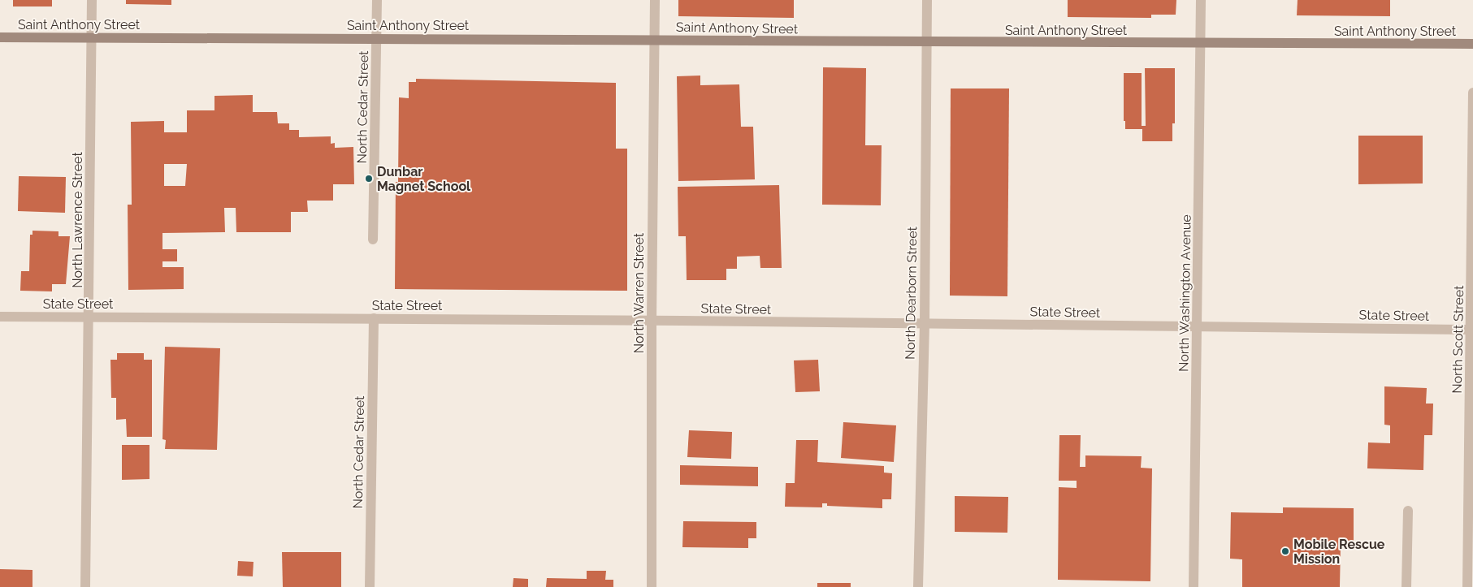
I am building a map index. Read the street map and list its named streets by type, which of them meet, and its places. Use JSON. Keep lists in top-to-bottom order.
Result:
{
  "streets": {
    "street": [
      "Saint Anthony Street",
      "North Cedar Street",
      "North Lawrence Street",
      "North Warren Street",
      "North Dearborn Street",
      "North Washington Avenue",
      "State Street",
      "North Scott Street"
    ]
  },
  "crossings": [
    ["Saint Anthony Street", "North Cedar Street"],
    ["Saint Anthony Street", "North Lawrence Street"],
    ["Saint Anthony Street", "North Warren Street"],
    ["Saint Anthony Street", "North Dearborn Street"],
    ["Saint Anthony Street", "North Washington Avenue"],
    ["North Cedar Street", "State Street"],
    ["North Lawrence Street", "State Street"],
    ["North Warren Street", "State Street"],
    ["North Dearborn Street", "State Street"],
    ["North Washington Avenue", "State Street"],
    ["State Street", "North Scott Street"]
  ],
  "places": ["Dunbar Magnet School", "Mobile Rescue Mission"]
}
